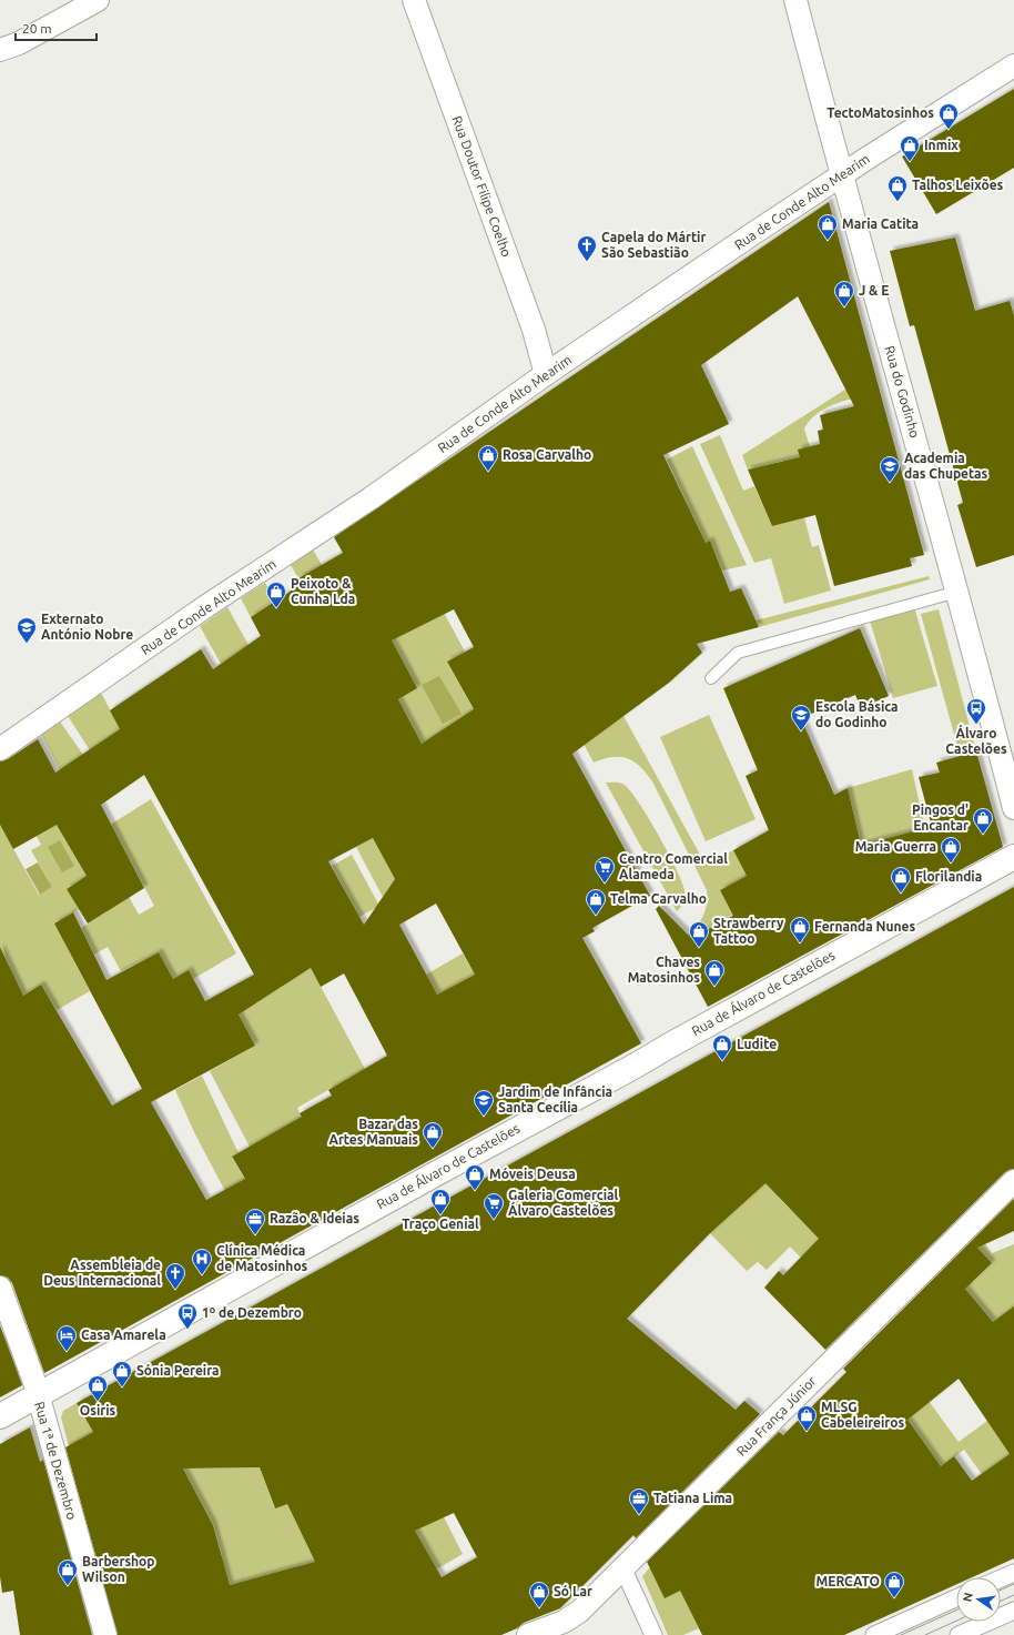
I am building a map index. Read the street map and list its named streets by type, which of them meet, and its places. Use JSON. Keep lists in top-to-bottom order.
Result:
{
  "streets": {
    "street": [
      "Rua Doutor Filipe Coelho",
      "Rua de Conde Alto Mearim",
      "Rua do Godinho",
      "Rua de Álvaro de Castelões",
      "Rua França Júnior",
      "Rua 1ª de Dezembro"
    ]
  },
  "crossings": [
    ["Rua Doutor Filipe Coelho", "Rua de Conde Alto Mearim"],
    ["Rua de Conde Alto Mearim", "Rua do Godinho"],
    ["Rua de Álvaro de Castelões", "Rua 1ª de Dezembro"]
  ],
  "places": {
    "shop": [
      "TectoMatosinhos",
      "Inmix",
      "Talhos Leixões",
      "Maria Catita",
      "J & E",
      "Rosa Carvalho",
      "Peixoto & Cunha Lda",
      "Pingos d' Encantar",
      "Maria Guerra",
      "Florilandia",
      "Telma Carvalho",
      "Fernanda Nunes",
      "Strawberry Tattoo",
      "Chaves Matosinhos",
      "Ludite",
      "Bazar das Artes Manuais",
      "Móveis Deusa",
      "Traço Genial",
      "Sónia Pereira",
      "Osiris",
      "MLSG Cabeleireiros",
      "Barbershop Wilson",
      "MERCATO",
      "Só Lar"
    ],
    "church": ["Capela do Mártir São Sebastião", "Assembleia de Deus Internacional"],
    "school or university": [
      "Academia das Chupetas",
      "Externato António Nobre",
      "Escola Básica do Godinho",
      "Jardim de Infância Santa Cecília"
    ],
    "bus stop": ["Álvaro Castelões", "1º de Dezembro"],
    "supermarket": ["Centro Comercial Alameda", "Galeria Comercial Álvaro Castelões"],
    "office": ["Razão & Ideias", "Tatiana Lima"],
    "hospital": ["Clínica Médica de Matosinhos"],
    "hotel": ["Casa Amarela"]
  },
  "scale_bar": "20 m",
  "north": "left"
}
